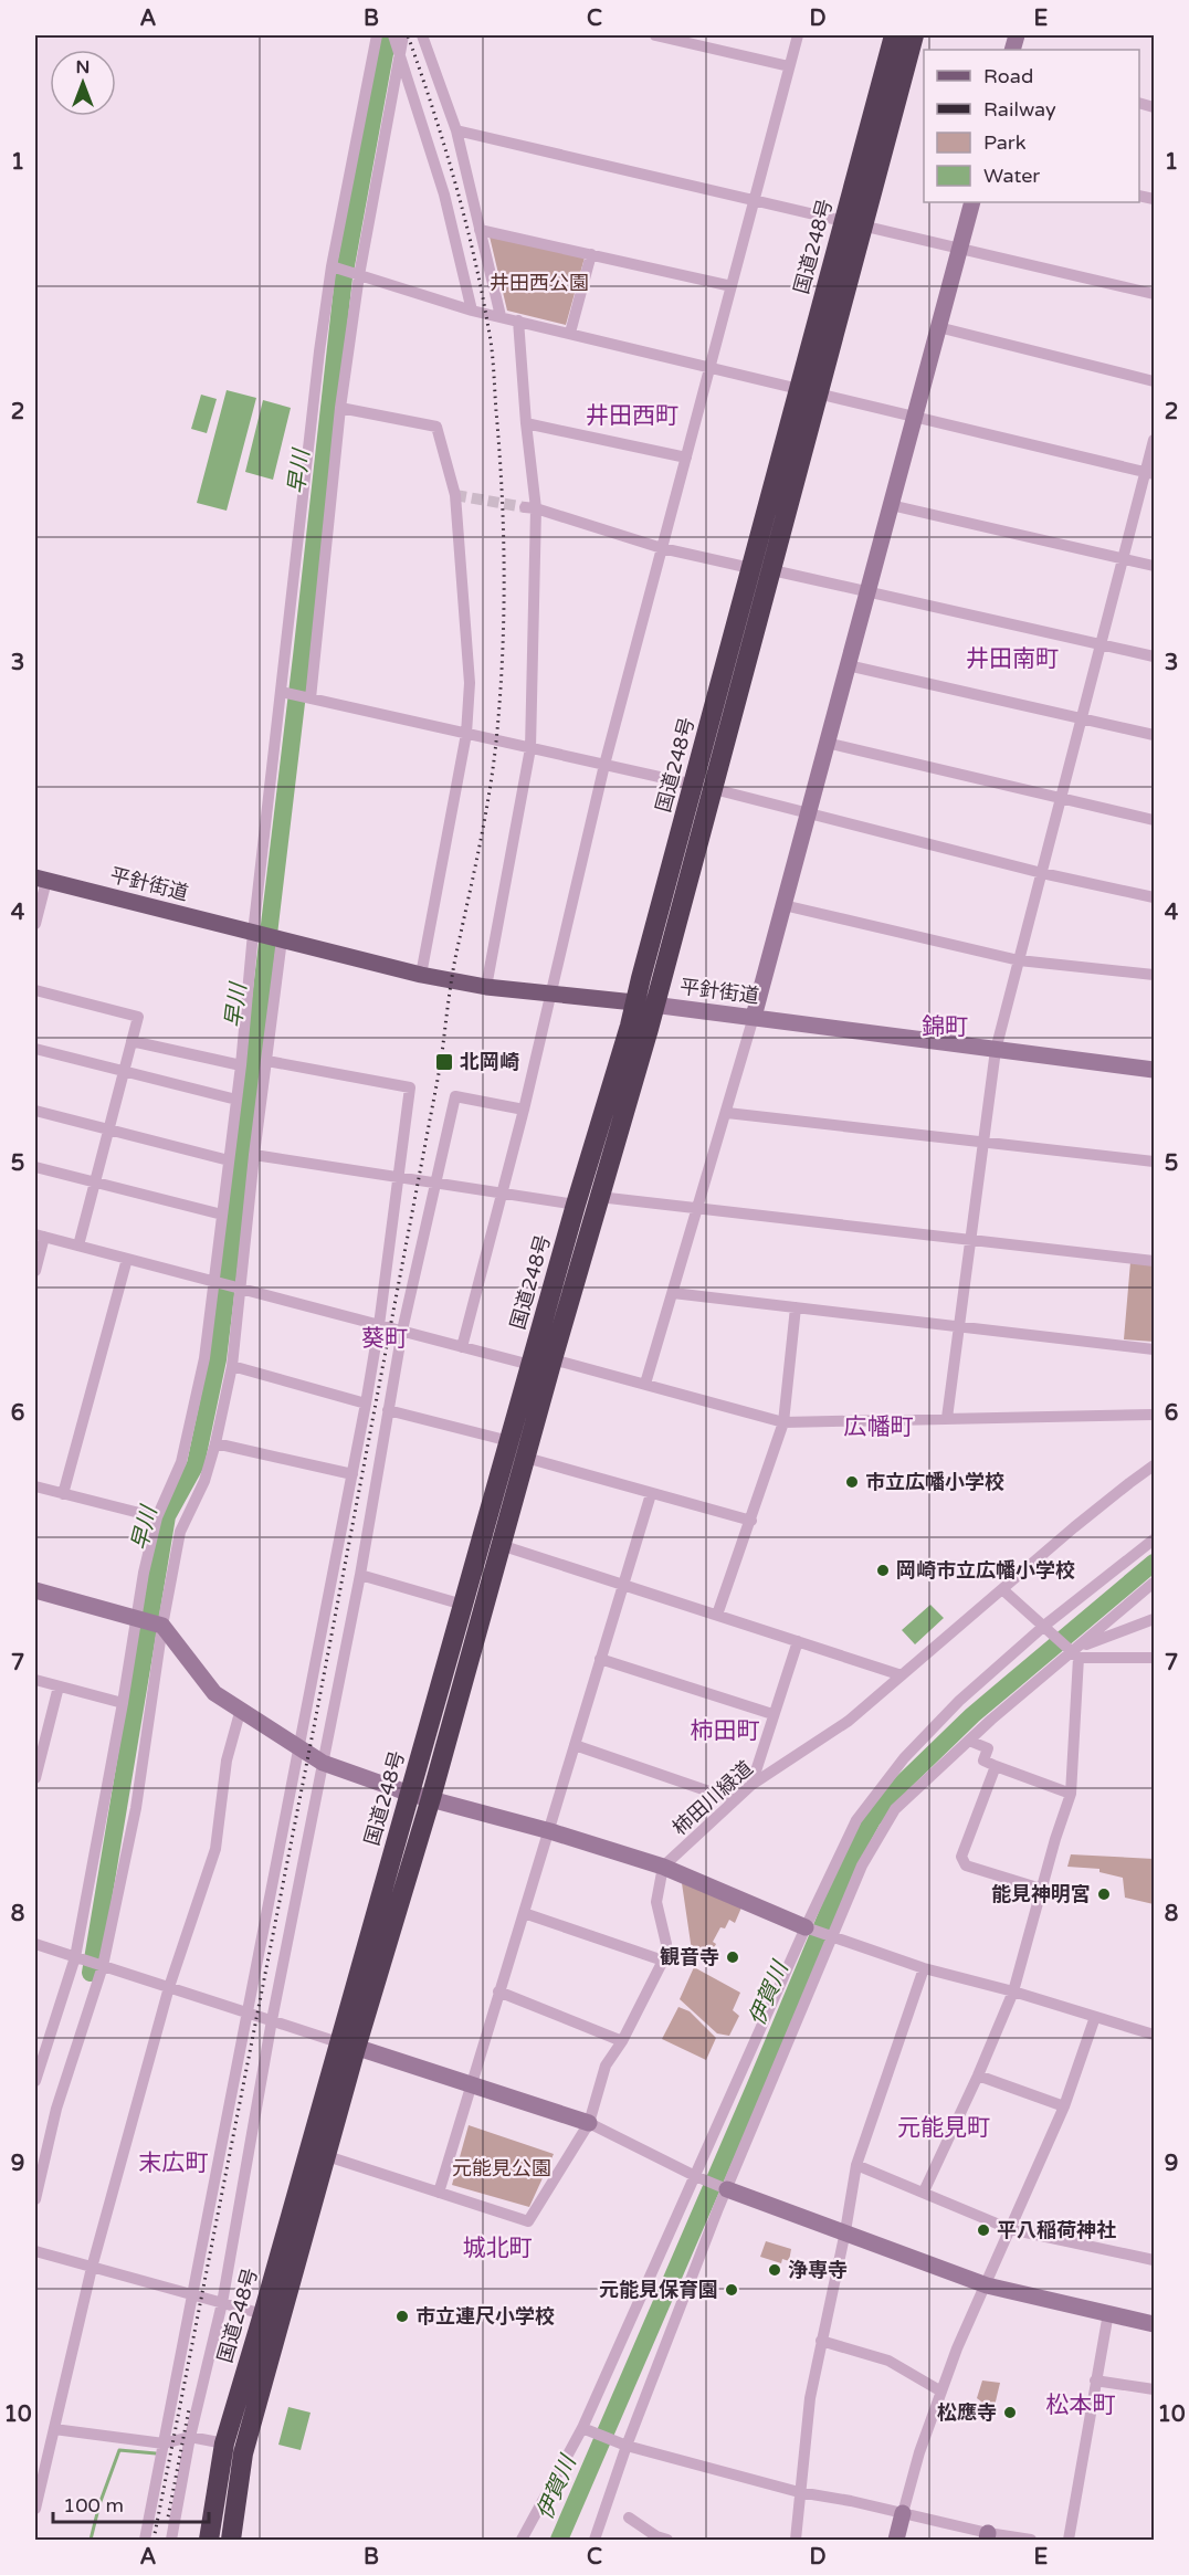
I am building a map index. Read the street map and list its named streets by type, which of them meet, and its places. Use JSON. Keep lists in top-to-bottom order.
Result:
{
  "streets": {
    "highway": ["国道248号"],
    "main road": ["平針街道"],
    "street": ["柿田川緑道"]
  },
  "crossings": [
    ["国道248号", "平針街道"]
  ],
  "districts": [
    "井田西町",
    "井田南町",
    "錦町",
    "葵町",
    "広幡町",
    "柿田町",
    "元能見町",
    "末広町",
    "城北町",
    "松本町"
  ],
  "water": ["早川", "伊賀川"],
  "parks": ["井田西公園", "元能見公園"],
  "places": {
    "transit": ["北岡崎"],
    "other": [
      "市立広幡小学校",
      "岡崎市立広幡小学校",
      "能見神明宮",
      "観音寺",
      "平八稲荷神社",
      "浄専寺",
      "元能見保育園",
      "市立連尺小学校",
      "松應寺"
    ]
  },
  "legend": [
    "Road",
    "Railway",
    "Park",
    "Water"
  ],
  "scale_bar": "100 m",
  "north": "top",
  "grid": {
    "columns": [
      "A",
      "B",
      "C",
      "D",
      "E"
    ],
    "rows": [
      "1",
      "2",
      "3",
      "4",
      "5",
      "6",
      "7",
      "8",
      "9",
      "10"
    ]
  }
}
